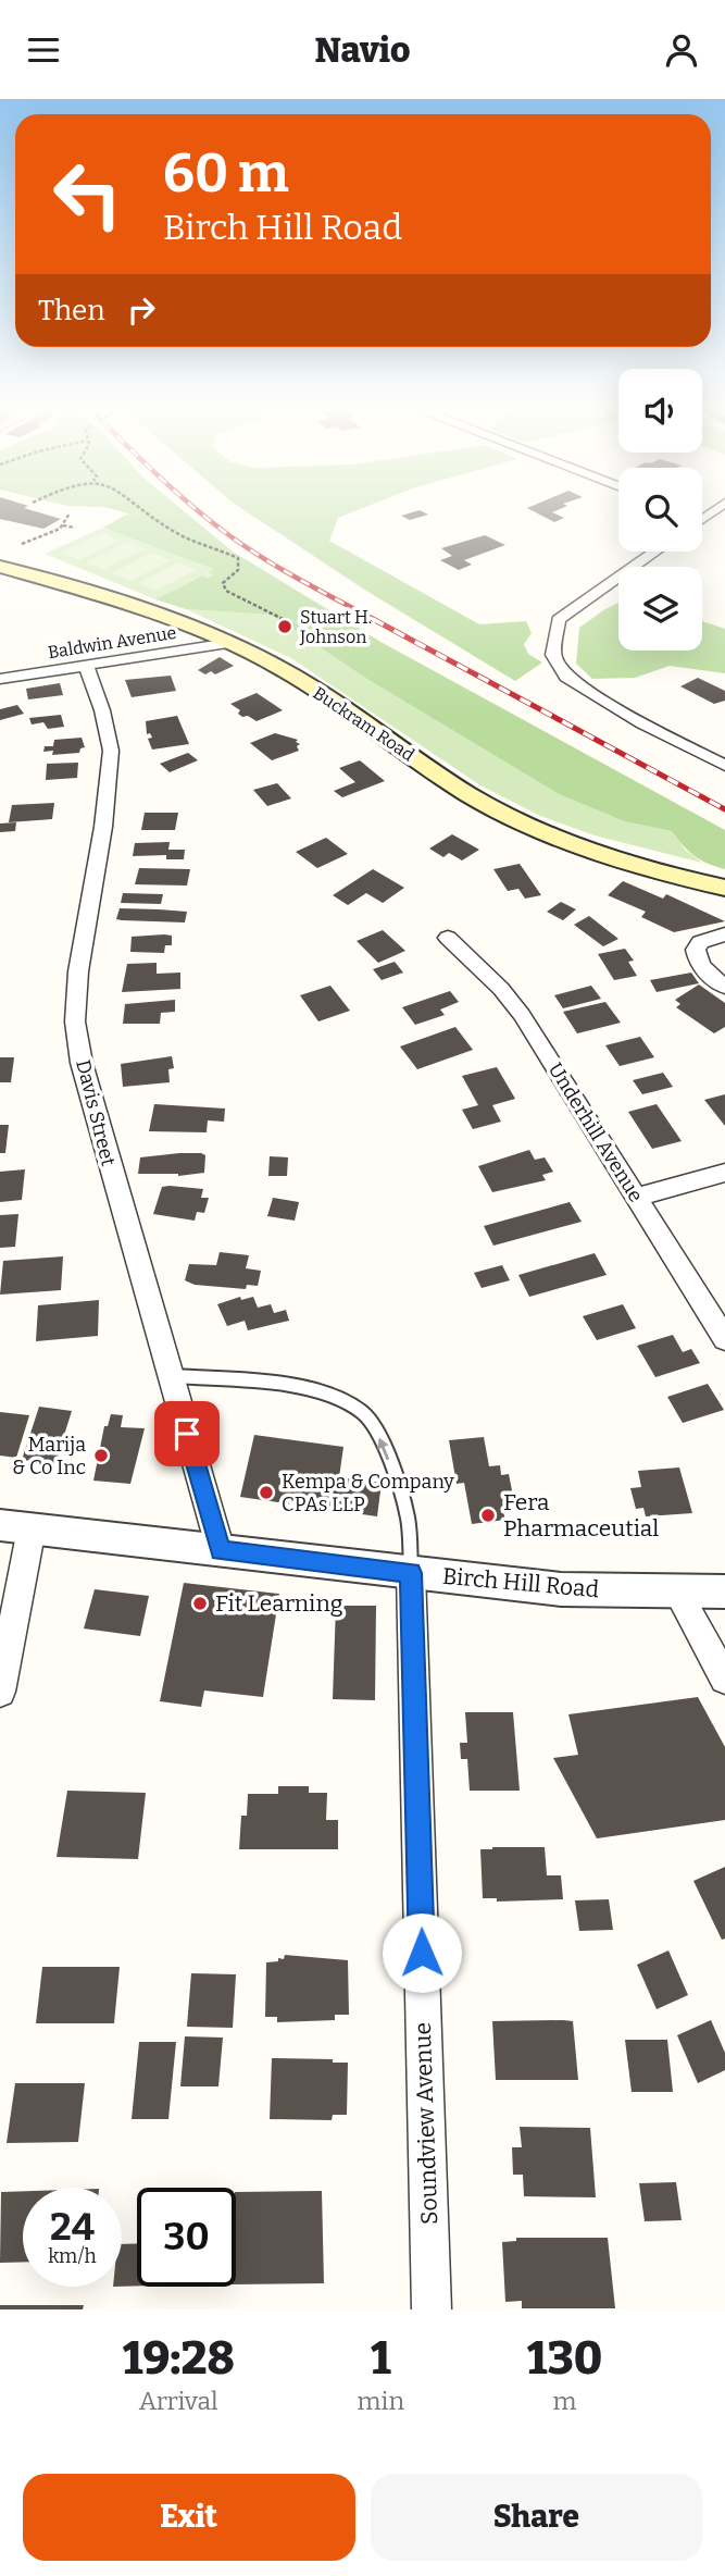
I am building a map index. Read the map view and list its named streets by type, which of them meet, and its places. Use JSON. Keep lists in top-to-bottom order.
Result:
{
  "streets": {
    "main road": ["Buckram Road"],
    "street": [
      "Baldwin Avenue",
      "Davis Street",
      "Underhill Avenue",
      "Birch Hill Road",
      "Soundview Avenue"
    ]
  },
  "crossings": [
    ["Baldwin Avenue", "Buckram Road"],
    ["Baldwin Avenue", "Davis Street"],
    ["Davis Street", "Birch Hill Road"],
    ["Birch Hill Road", "Soundview Avenue"]
  ],
  "places": [
    "Stuart H. Johnson",
    "Marija & Co Inc",
    "Kempa & Company CPAs LLP",
    "Fera Pharmaceutial",
    "Fit Learning"
  ],
  "page": {
    "header": "Navio",
    "turn": ["60 m", "Birch Hill Road"],
    "then": "Then",
    "speed": "24 km/h",
    "limit": "30",
    "eta": [
      "19:28",
      "Arrival",
      "1",
      "min",
      "130",
      "m"
    ],
    "buttons": ["Exit", "Share"]
  }
}
